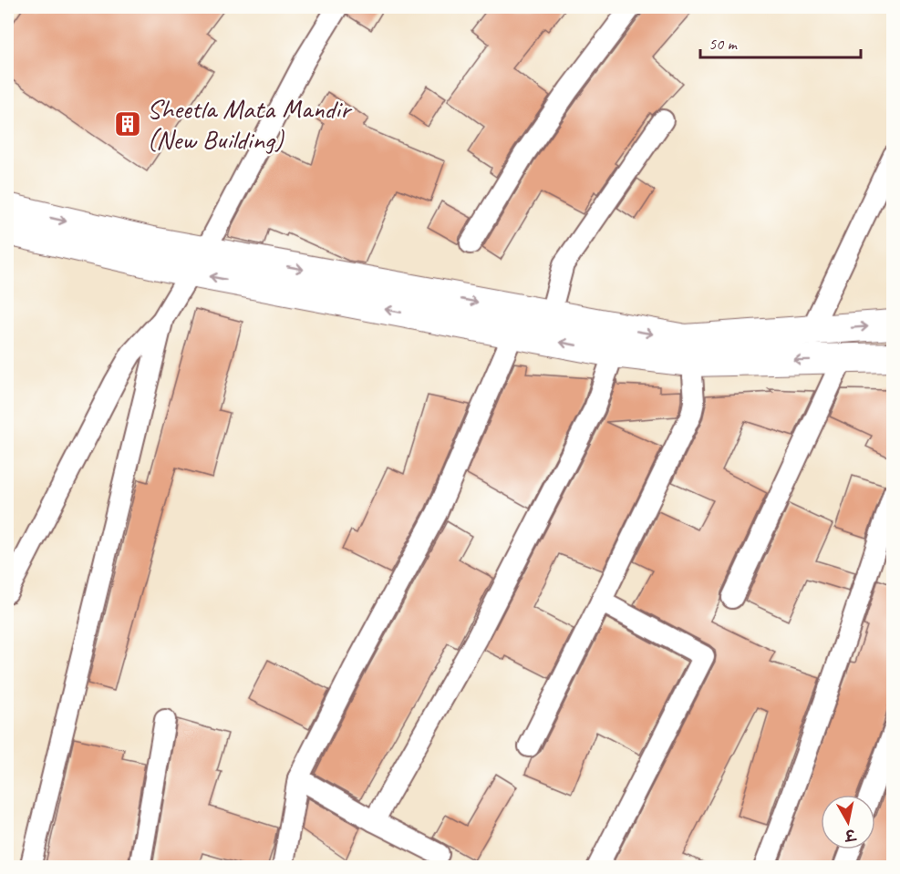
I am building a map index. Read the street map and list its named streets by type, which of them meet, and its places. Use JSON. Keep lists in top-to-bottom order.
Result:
{
  "places": {
    "building": ["Sheetla Mata Mandir (New Building)"]
  },
  "scale_bar": "50 m",
  "north": "bottom"
}
